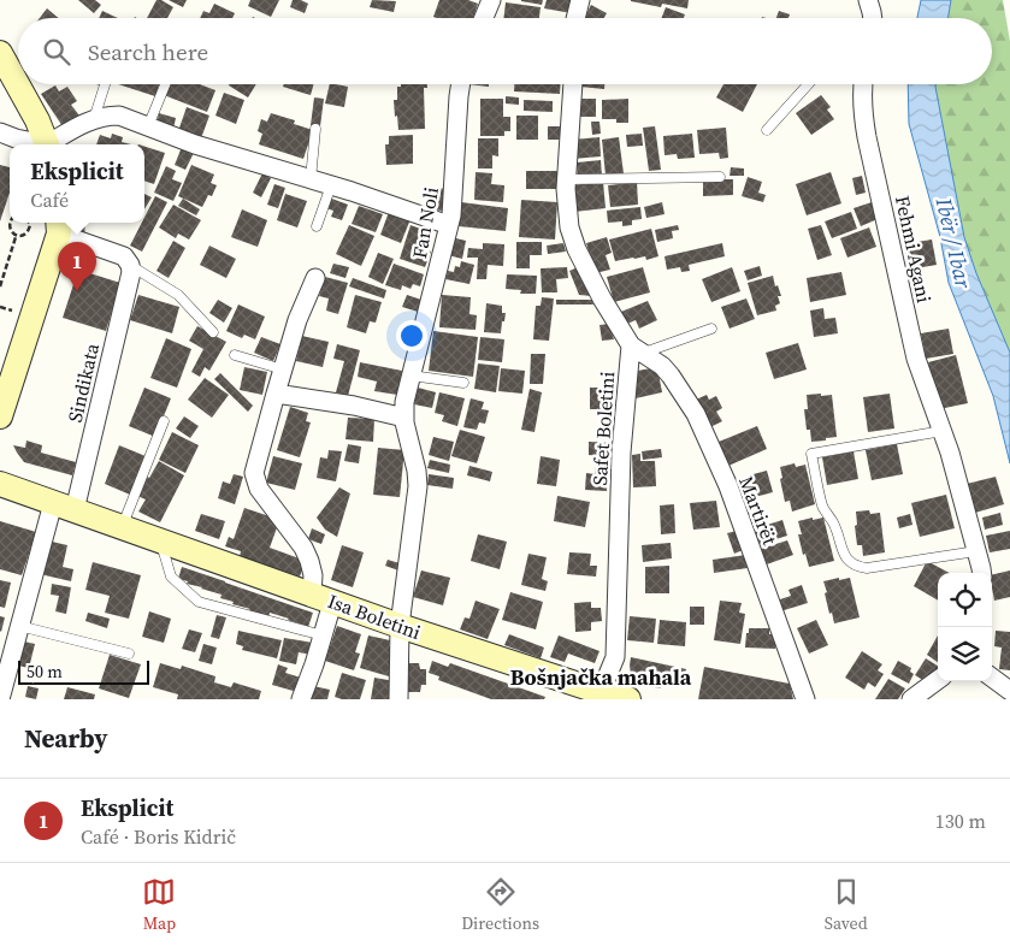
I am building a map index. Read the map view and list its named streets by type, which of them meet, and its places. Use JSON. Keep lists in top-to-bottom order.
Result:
{
  "streets": {
    "main road": ["Isa Boletini"],
    "street": [
      "Fan Noli",
      "Fehmi Agani",
      "Sindikata",
      "Safet Boletini",
      "Martirët"
    ]
  },
  "crossings": [
    ["Fan Noli", "Isa Boletini"],
    ["Sindikata", "Isa Boletini"],
    ["Safet Boletini", "Martirët"],
    ["Safet Boletini", "Isa Boletini"]
  ],
  "districts": ["Bošnjačka mahala"],
  "water": ["Ibër / Ibar"],
  "scale_bar": "50 m",
  "page": {
    "search": "Search here",
    "popup": ["Eksplicit", "Café"],
    "pins": "1",
    "scale": "50 m",
    "heading": "Nearby",
    "list": [
      {
        "mark": "1",
        "name": "Eksplicit",
        "note": "Café · Boris Kidrič",
        "value": "130 m"
      }
    ],
    "nav": ["Map", "Directions", "Saved"]
  }
}
